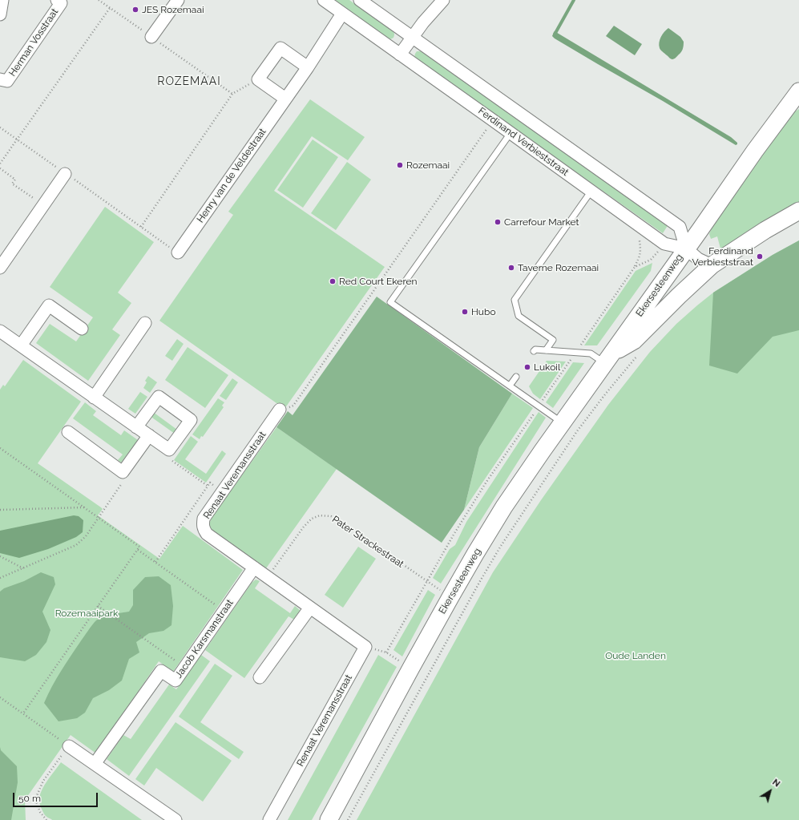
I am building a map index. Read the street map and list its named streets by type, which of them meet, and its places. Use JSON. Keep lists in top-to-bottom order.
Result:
{
  "streets": {
    "main road": ["Ekersesteenweg"],
    "street": [
      "Herman Vosstraat",
      "Ferdinand Verbieststraat",
      "Henry van de Veldestraat",
      "Renaat Veremansstraat",
      "Jacob Karsmanstraat"
    ],
    "path": ["Pater Strackestraat"]
  },
  "crossings": [
    ["Ferdinand Verbieststraat", "Henry van de Veldestraat"],
    ["Ferdinand Verbieststraat", "Ekersesteenweg"],
    ["Ekersesteenweg", "Pater Strackestraat"],
    ["Renaat Veremansstraat", "Pater Strackestraat"],
    ["Renaat Veremansstraat", "Jacob Karsmanstraat"]
  ],
  "districts": ["ROZEMAAI"],
  "parks": ["Rozemaaipark", "Oude Landen"],
  "places": [
    "JES Rozemaai",
    "Rozemaai",
    "Carrefour Market",
    "Ferdinand Verbieststraat",
    "Taverne Rozemaai",
    "Red Court Ekeren",
    "Hubo",
    "Lukoil"
  ],
  "scale_bar": "50 m",
  "north": "top right"
}
